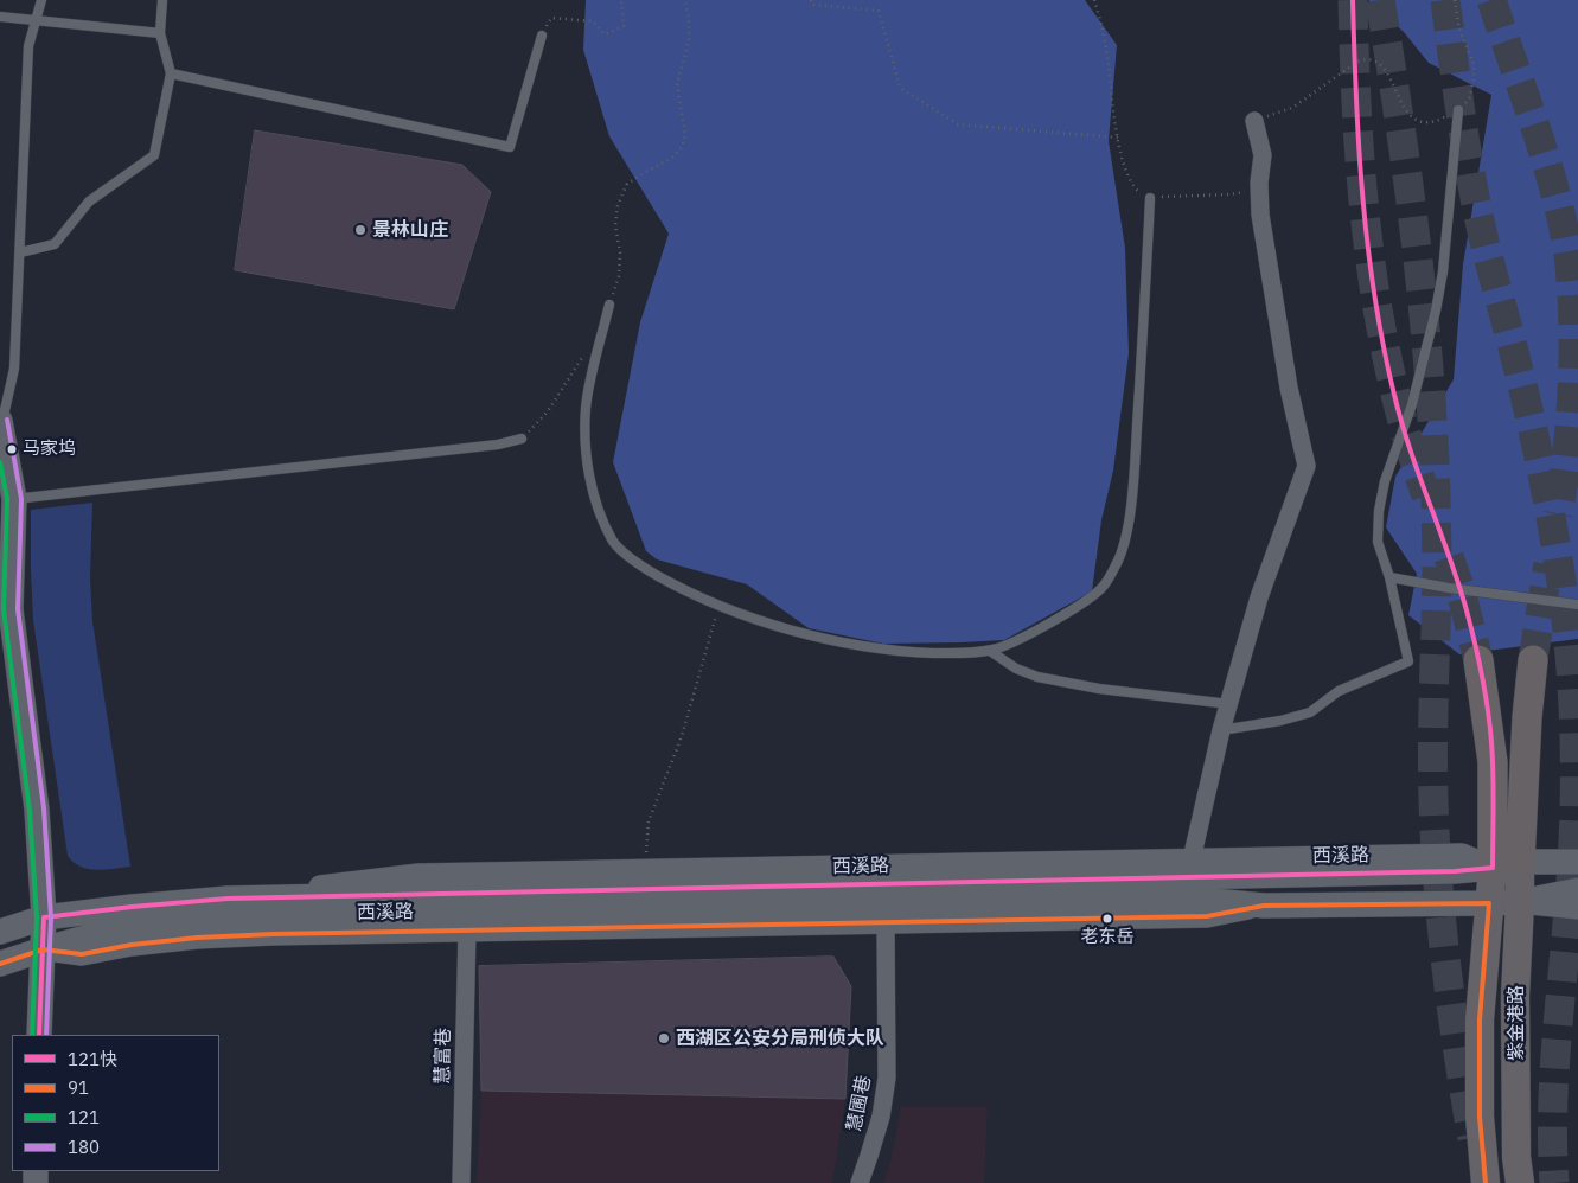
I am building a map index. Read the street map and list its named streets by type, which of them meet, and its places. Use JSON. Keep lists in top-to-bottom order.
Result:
{
  "streets": {
    "main road": ["西溪路", "紫金港路"],
    "street": ["慧富巷", "慧圃巷"]
  },
  "crossings": [
    ["西溪路", "紫金港路"],
    ["西溪路", "慧富巷"],
    ["西溪路", "慧圃巷"]
  ],
  "places": [
    "景林山庄",
    "马家坞",
    "老东岳",
    "西湖区公安分局刑侦大队"
  ],
  "lines": [
    "transit line 121快",
    "transit line 180",
    "transit line 121",
    "transit line 91"
  ],
  "legend": [
    "121快",
    "91",
    "121",
    "180"
  ]
}
